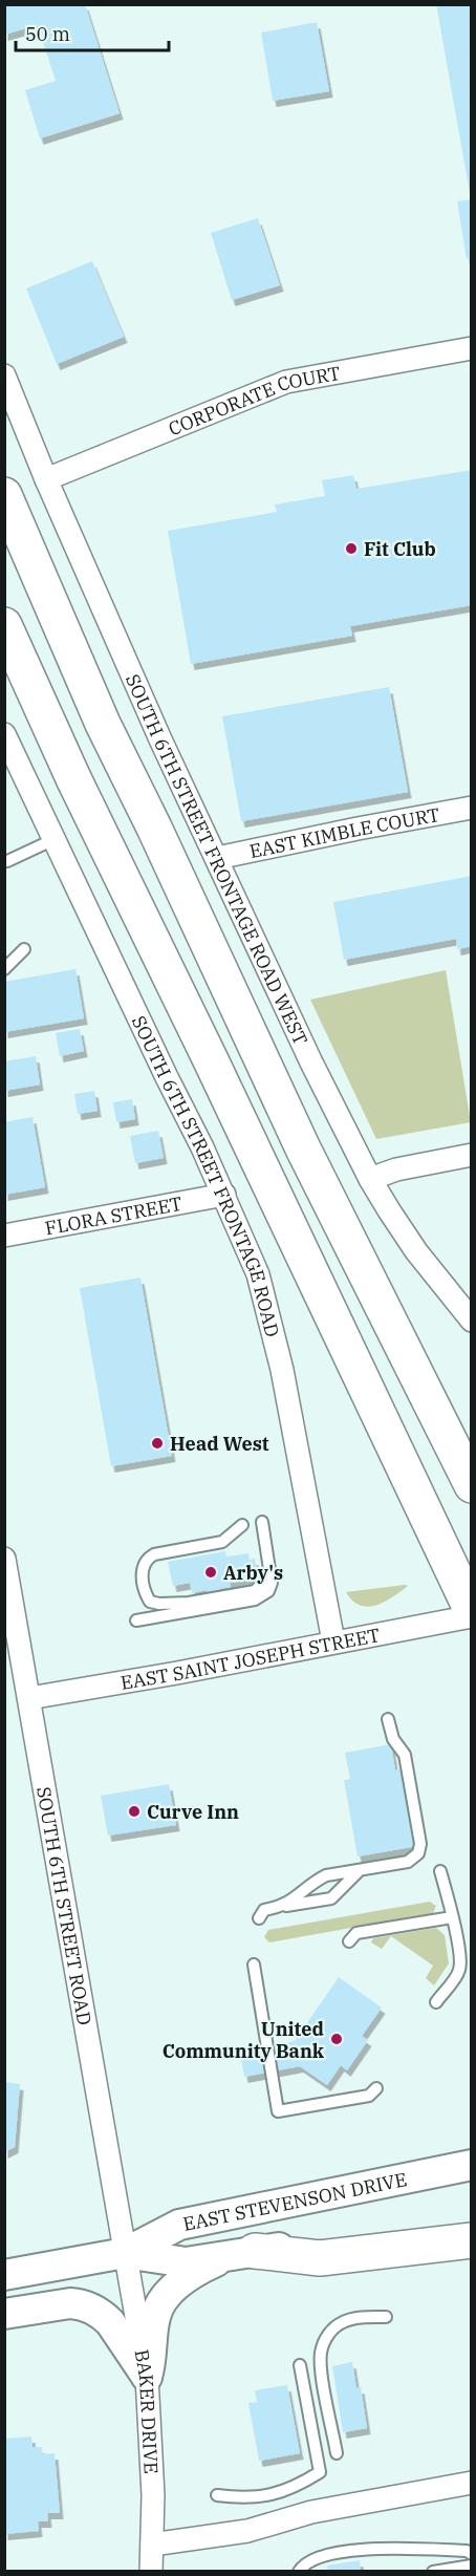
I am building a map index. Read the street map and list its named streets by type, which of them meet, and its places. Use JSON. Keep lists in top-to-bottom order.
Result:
{
  "streets": {
    "main road": ["EAST STEVENSON DRIVE"],
    "street": [
      "CORPORATE COURT",
      "EAST KIMBLE COURT",
      "SOUTH 6TH STREET FRONTAGE ROAD WEST",
      "SOUTH 6TH STREET FRONTAGE ROAD",
      "FLORA STREET",
      "EAST SAINT JOSEPH STREET",
      "SOUTH 6TH STREET ROAD",
      "BAKER DRIVE"
    ]
  },
  "crossings": [
    ["CORPORATE COURT", "SOUTH 6TH STREET FRONTAGE ROAD WEST"],
    ["EAST KIMBLE COURT", "SOUTH 6TH STREET FRONTAGE ROAD WEST"],
    ["SOUTH 6TH STREET FRONTAGE ROAD", "FLORA STREET"],
    ["SOUTH 6TH STREET FRONTAGE ROAD", "EAST SAINT JOSEPH STREET"],
    ["EAST SAINT JOSEPH STREET", "SOUTH 6TH STREET ROAD"],
    ["SOUTH 6TH STREET ROAD", "EAST STEVENSON DRIVE"],
    ["SOUTH 6TH STREET ROAD", "BAKER DRIVE"],
    ["EAST STEVENSON DRIVE", "BAKER DRIVE"]
  ],
  "places": [
    "Fit Club",
    "Head West",
    "Arby's",
    "Curve Inn",
    "United Community Bank"
  ],
  "scale_bar": "50 m"
}
